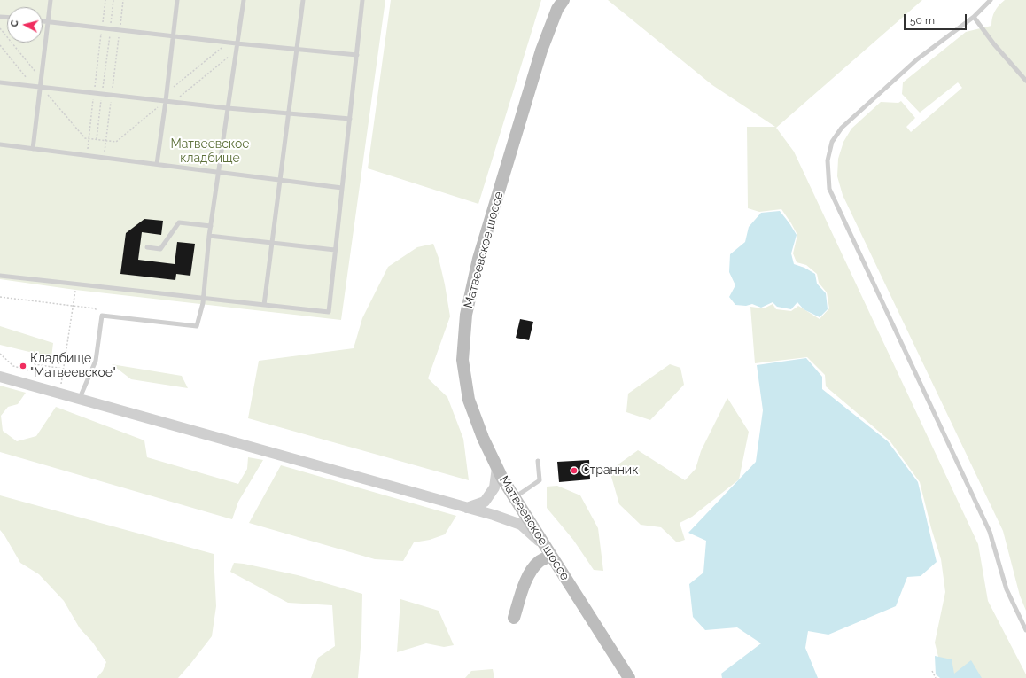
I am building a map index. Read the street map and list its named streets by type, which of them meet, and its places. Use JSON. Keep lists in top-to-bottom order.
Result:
{
  "streets": {
    "main road": ["Матвеевское шоссе"]
  },
  "parks": ["Матвеевское кладбище"],
  "places": ["Кладбище \"Матвеевское\"", "Странник"],
  "scale_bar": "50 m",
  "north": "left"
}
